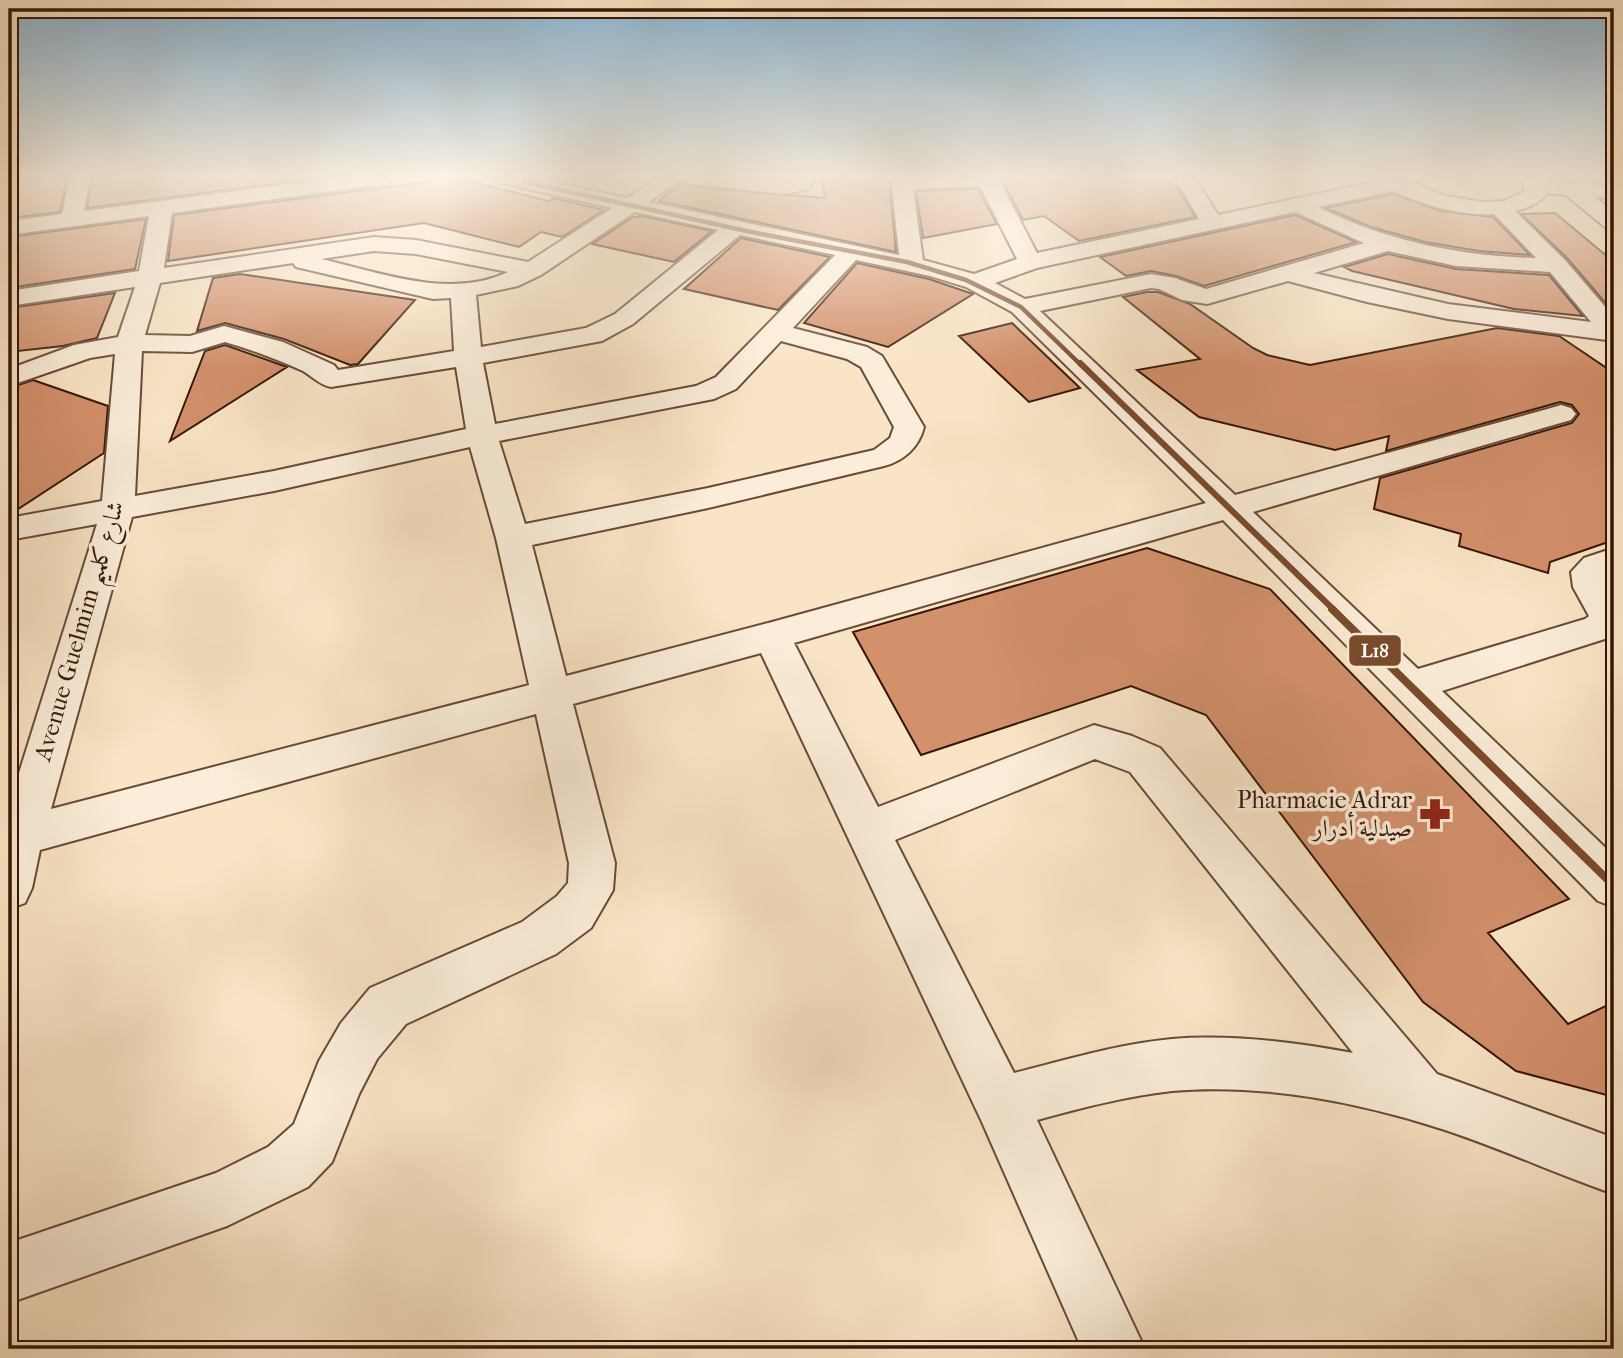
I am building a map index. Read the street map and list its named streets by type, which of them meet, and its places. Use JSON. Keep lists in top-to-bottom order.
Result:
{
  "streets": {
    "street": ["Avenue Guelmim شارع كلميم"]
  },
  "places": {
    "pharmacy": ["Pharmacie Adrar صيدلية أدرار"]
  },
  "lines": ["transit line L18"]
}
